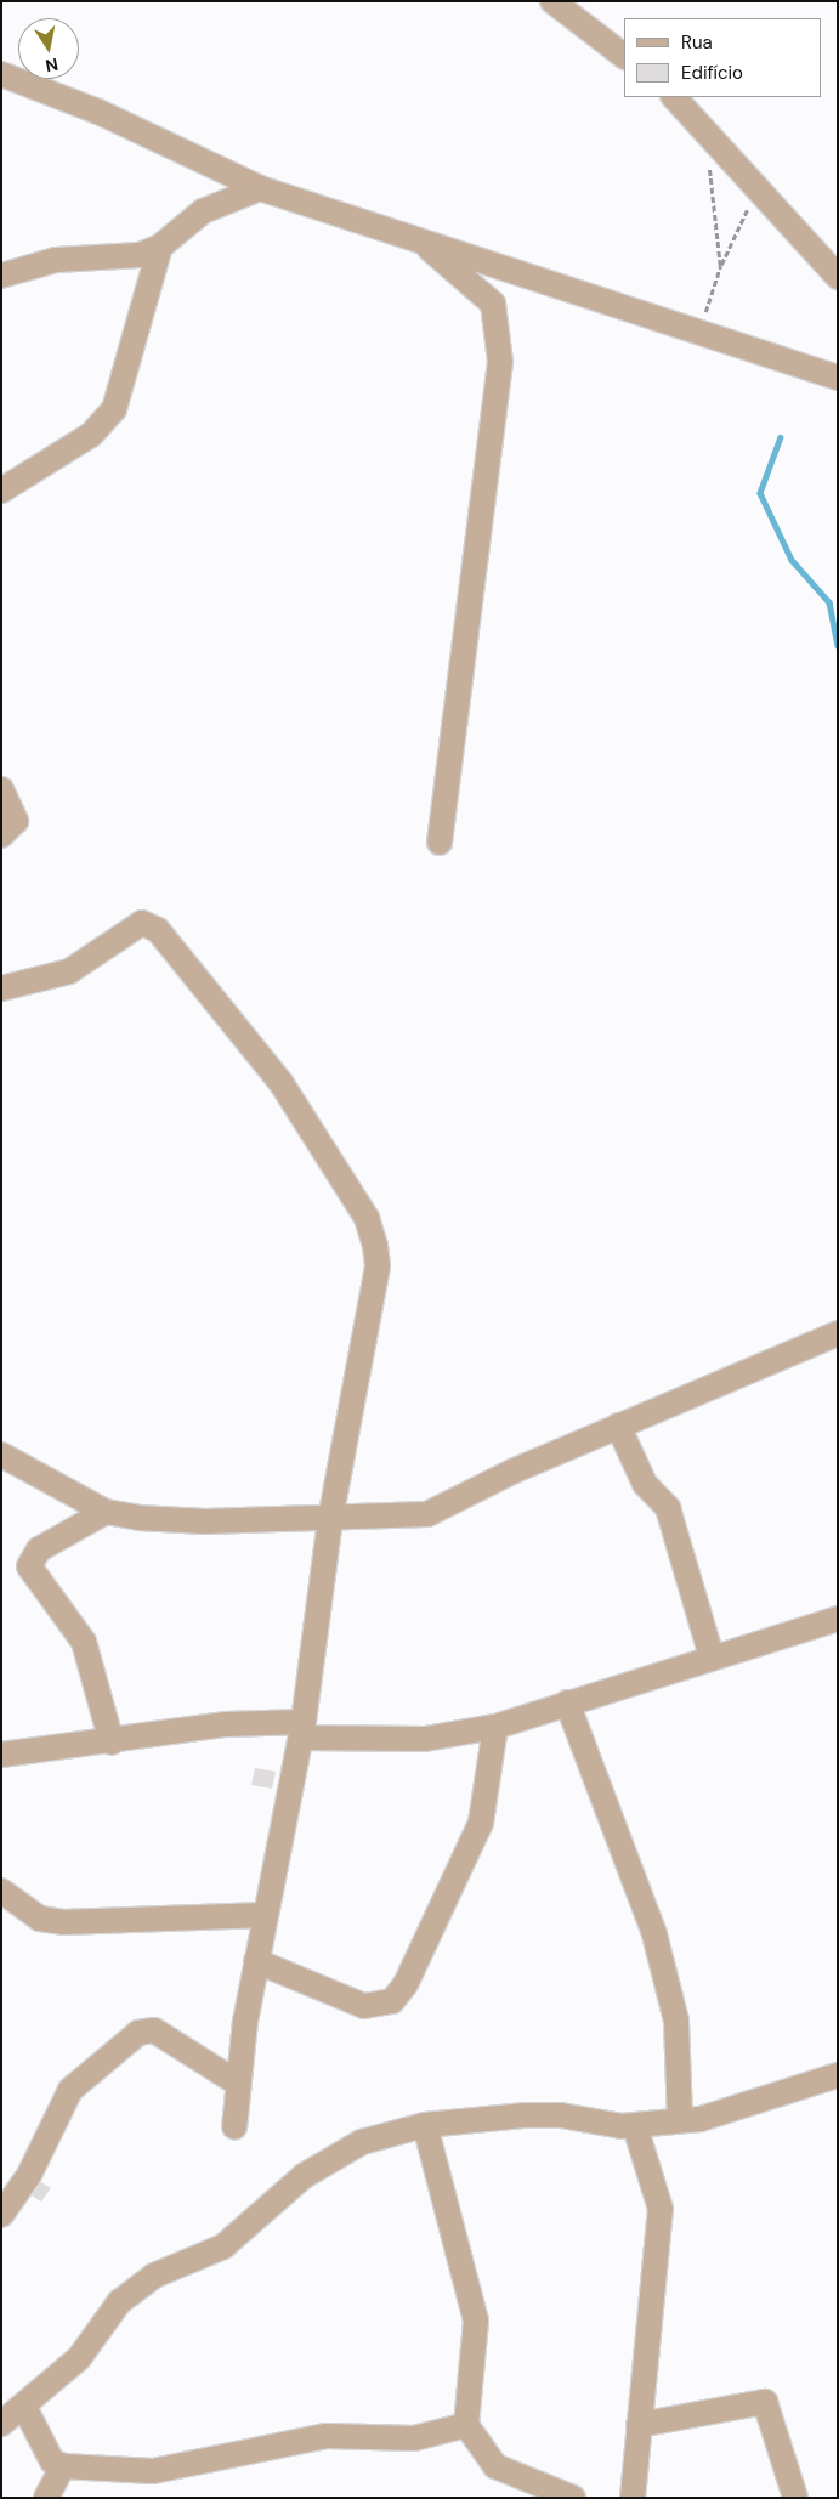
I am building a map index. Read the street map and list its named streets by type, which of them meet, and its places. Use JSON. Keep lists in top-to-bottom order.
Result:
{
  "legend": ["Rua", "Edifício"],
  "north": "bottom"
}
